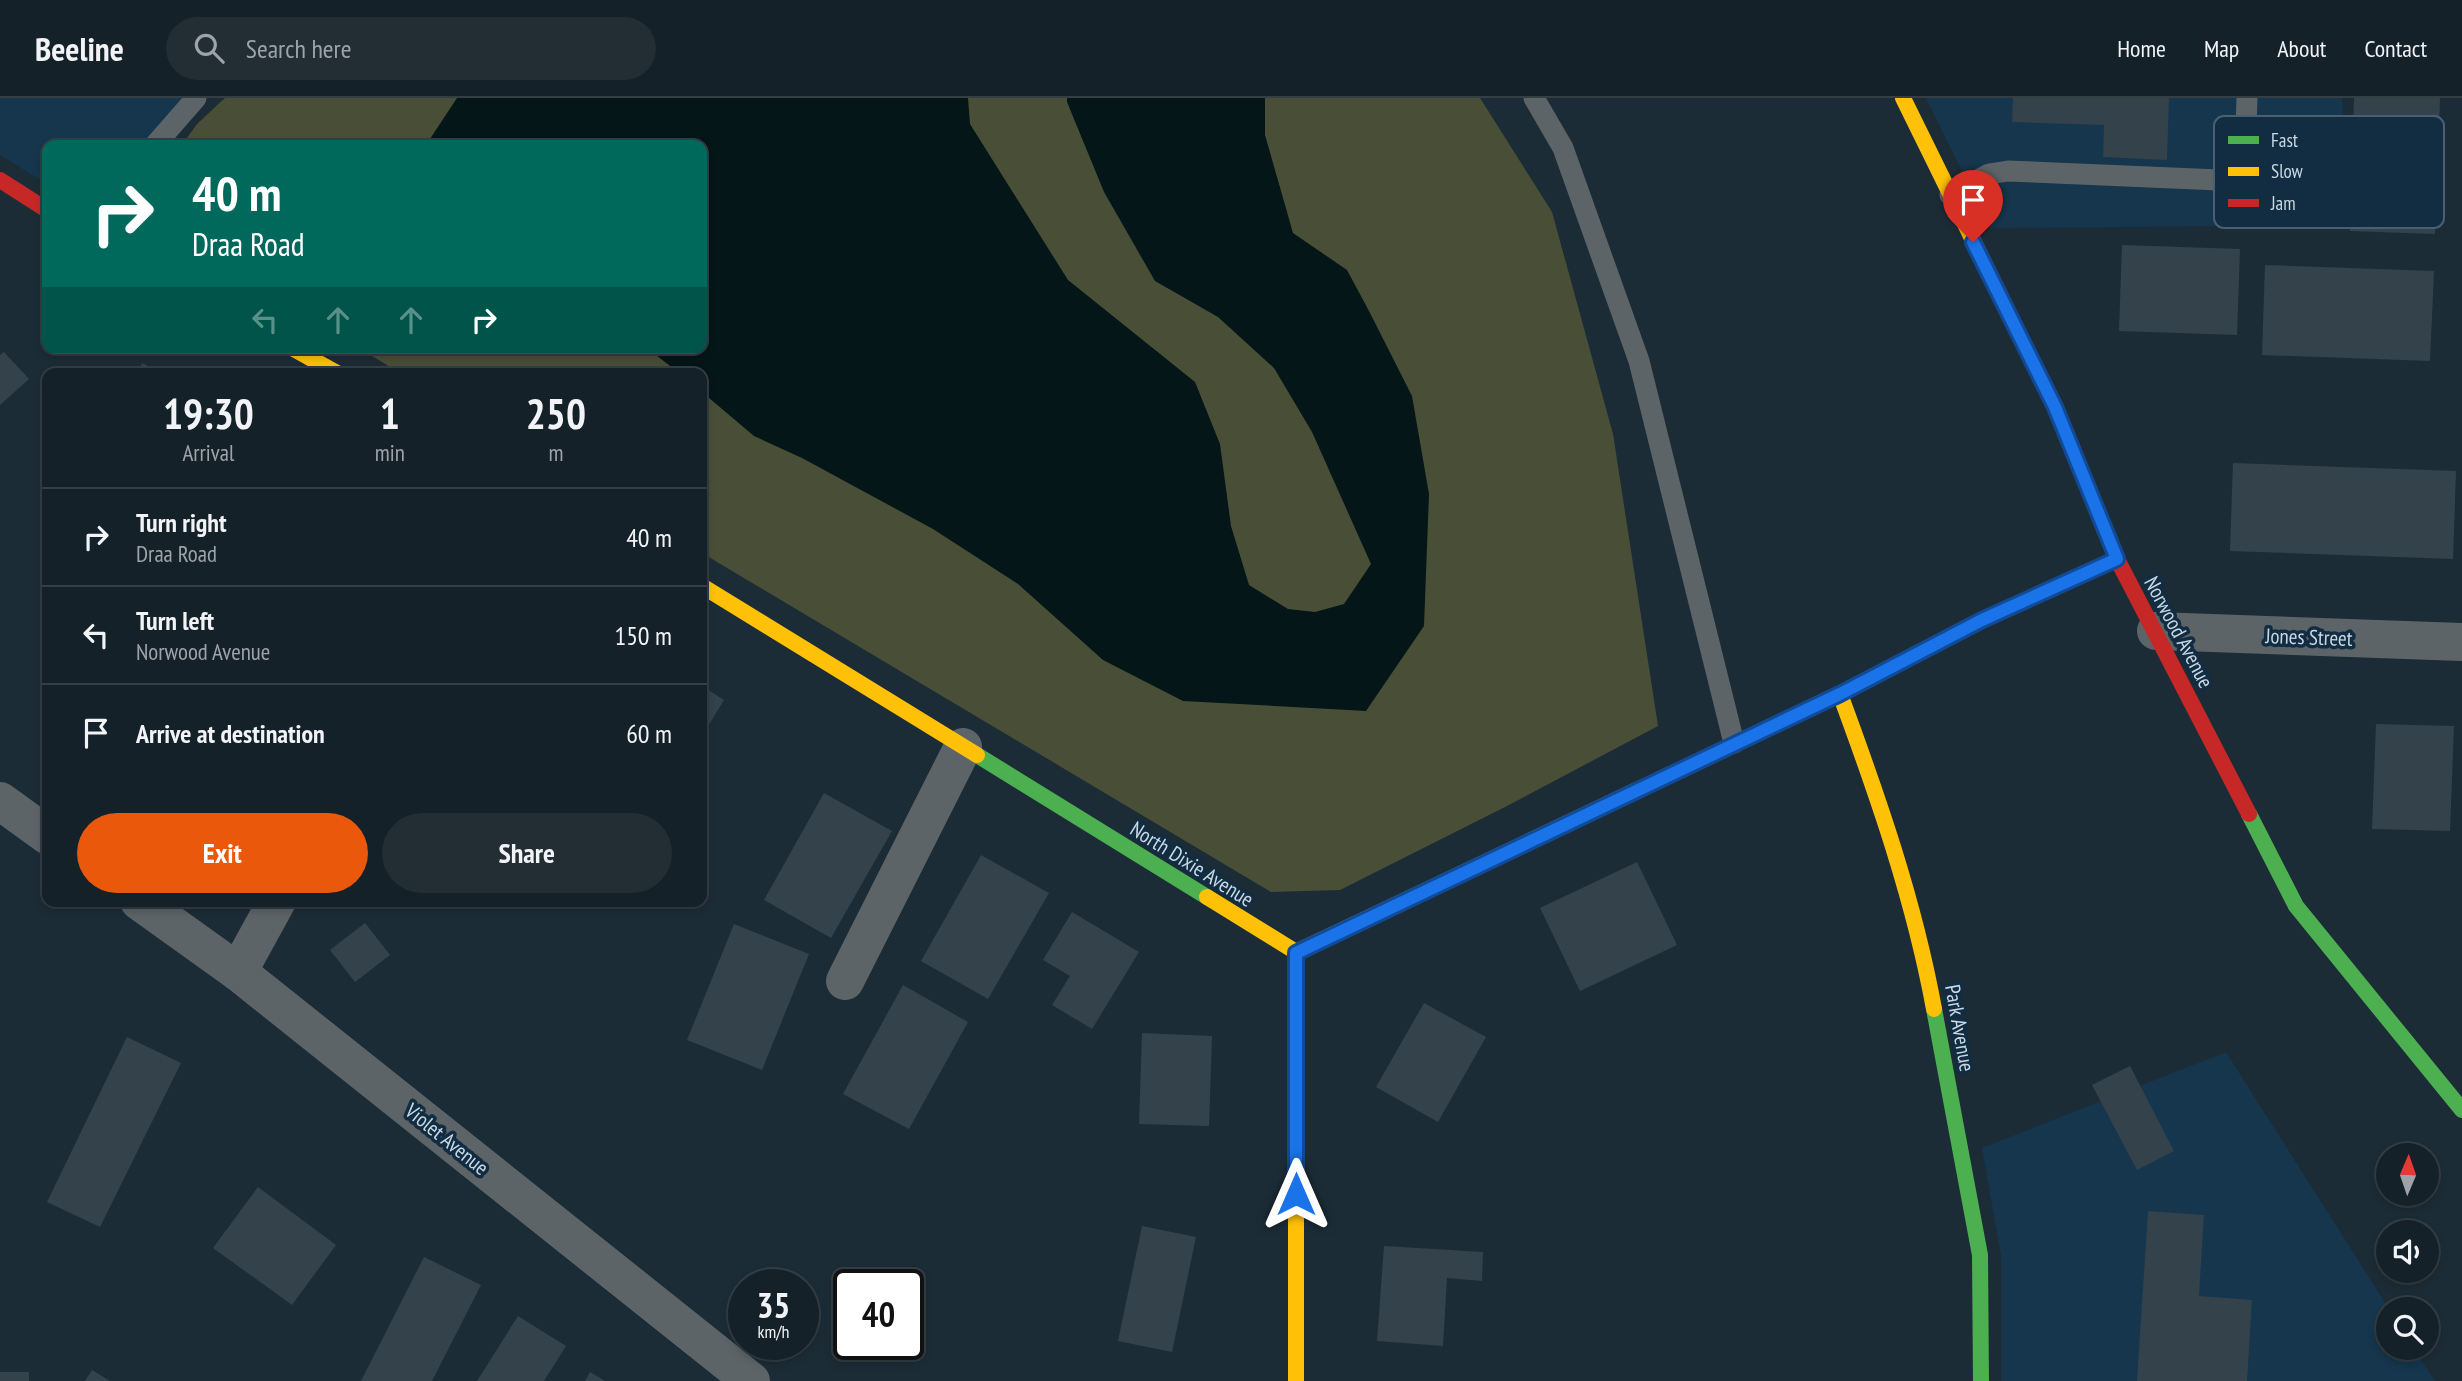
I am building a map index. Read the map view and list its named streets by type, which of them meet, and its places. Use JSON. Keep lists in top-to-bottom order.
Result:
{
  "streets": {
    "street": [
      "Norwood Avenue",
      "Jones Street",
      "North Dixie Avenue",
      "Park Avenue",
      "Violet Avenue"
    ]
  },
  "crossings": [
    ["Norwood Avenue", "Jones Street"]
  ],
  "legend": ["Fast", "Slow", "Jam"],
  "north": "top",
  "page": {
    "header": "Beeline",
    "search": "Search here",
    "nav": [
      "Home",
      "Map",
      "About",
      "Contact"
    ],
    "turn": ["40 m", "Draa Road"],
    "eta": [
      "19:30",
      "Arrival",
      "1",
      "min",
      "250",
      "m"
    ],
    "list": [
      {
        "name": "Turn right",
        "note": "Draa Road",
        "value": "40 m"
      },
      {
        "name": "Turn left",
        "note": "Norwood Avenue",
        "value": "150 m"
      },
      {
        "name": "Arrive at destination",
        "value": "60 m"
      }
    ],
    "buttons": ["Exit", "Share"],
    "speed": "35 km/h",
    "limit": "40"
  }
}
